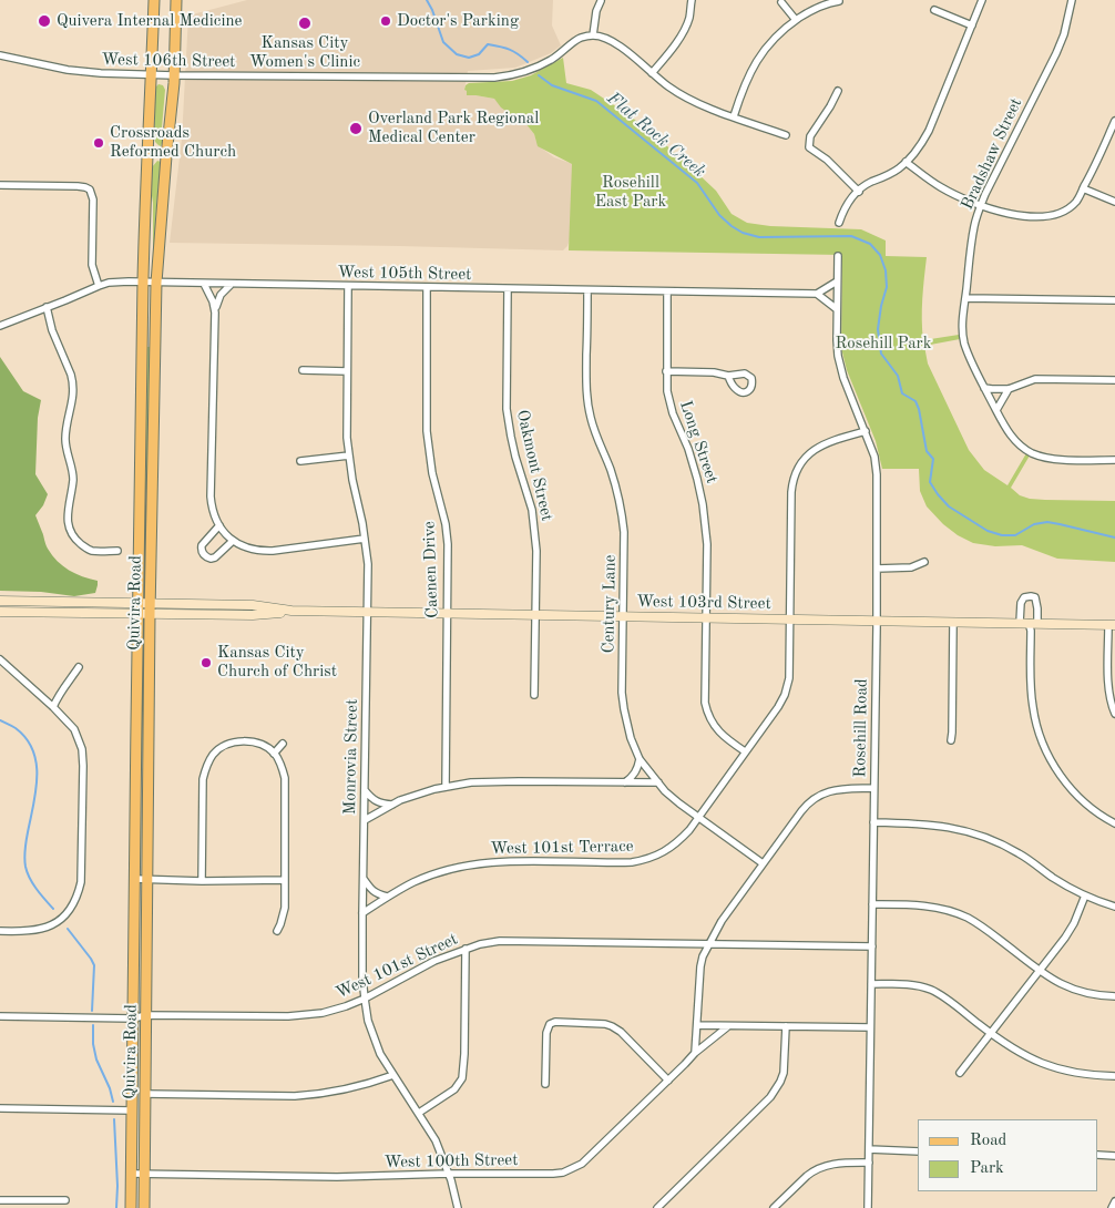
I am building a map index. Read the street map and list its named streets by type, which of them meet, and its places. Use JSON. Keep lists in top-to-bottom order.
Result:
{
  "streets": {
    "main road": ["Quivira Road", "West 103rd Street"],
    "street": [
      "West 106th Street",
      "Bradshaw Street",
      "West 105th Street",
      "Long Street",
      "Oakmont Street",
      "Caenen Drive",
      "Century Lane",
      "Rosehill Road",
      "Monrovia Street",
      "West 101st Terrace",
      "West 101st Street",
      "West 100th Street"
    ]
  },
  "crossings": [
    ["West 106th Street", "Quivira Road"],
    ["West 105th Street", "Long Street"],
    ["West 105th Street", "Oakmont Street"],
    ["West 105th Street", "Caenen Drive"],
    ["West 105th Street", "Quivira Road"],
    ["West 105th Street", "Century Lane"],
    ["West 105th Street", "Monrovia Street"],
    ["Long Street", "West 103rd Street"],
    ["Long Street", "West 101st Terrace"],
    ["Oakmont Street", "West 103rd Street"],
    ["Caenen Drive", "West 103rd Street"],
    ["Quivira Road", "West 103rd Street"],
    ["Quivira Road", "West 101st Street"],
    ["Quivira Road", "West 100th Street"],
    ["West 103rd Street", "Century Lane"],
    ["West 103rd Street", "Rosehill Road"],
    ["West 103rd Street", "Monrovia Street"],
    ["West 103rd Street", "West 101st Terrace"],
    ["Century Lane", "West 101st Terrace"],
    ["Rosehill Road", "West 101st Terrace"],
    ["Rosehill Road", "West 101st Street"],
    ["Monrovia Street", "West 101st Terrace"],
    ["Monrovia Street", "West 101st Street"],
    ["Monrovia Street", "West 100th Street"]
  ],
  "water": ["Flat Rock Creek"],
  "parks": ["Rosehill East Park", "Rosehill Park"],
  "places": [
    "Quivera Internal Medicine",
    "Doctor's Parking",
    "Kansas City Women's Clinic",
    "Overland Park Regional Medical Center",
    "Crossroads Reformed Church",
    "Kansas City Church of Christ"
  ],
  "legend": ["Road", "Park"]
}
